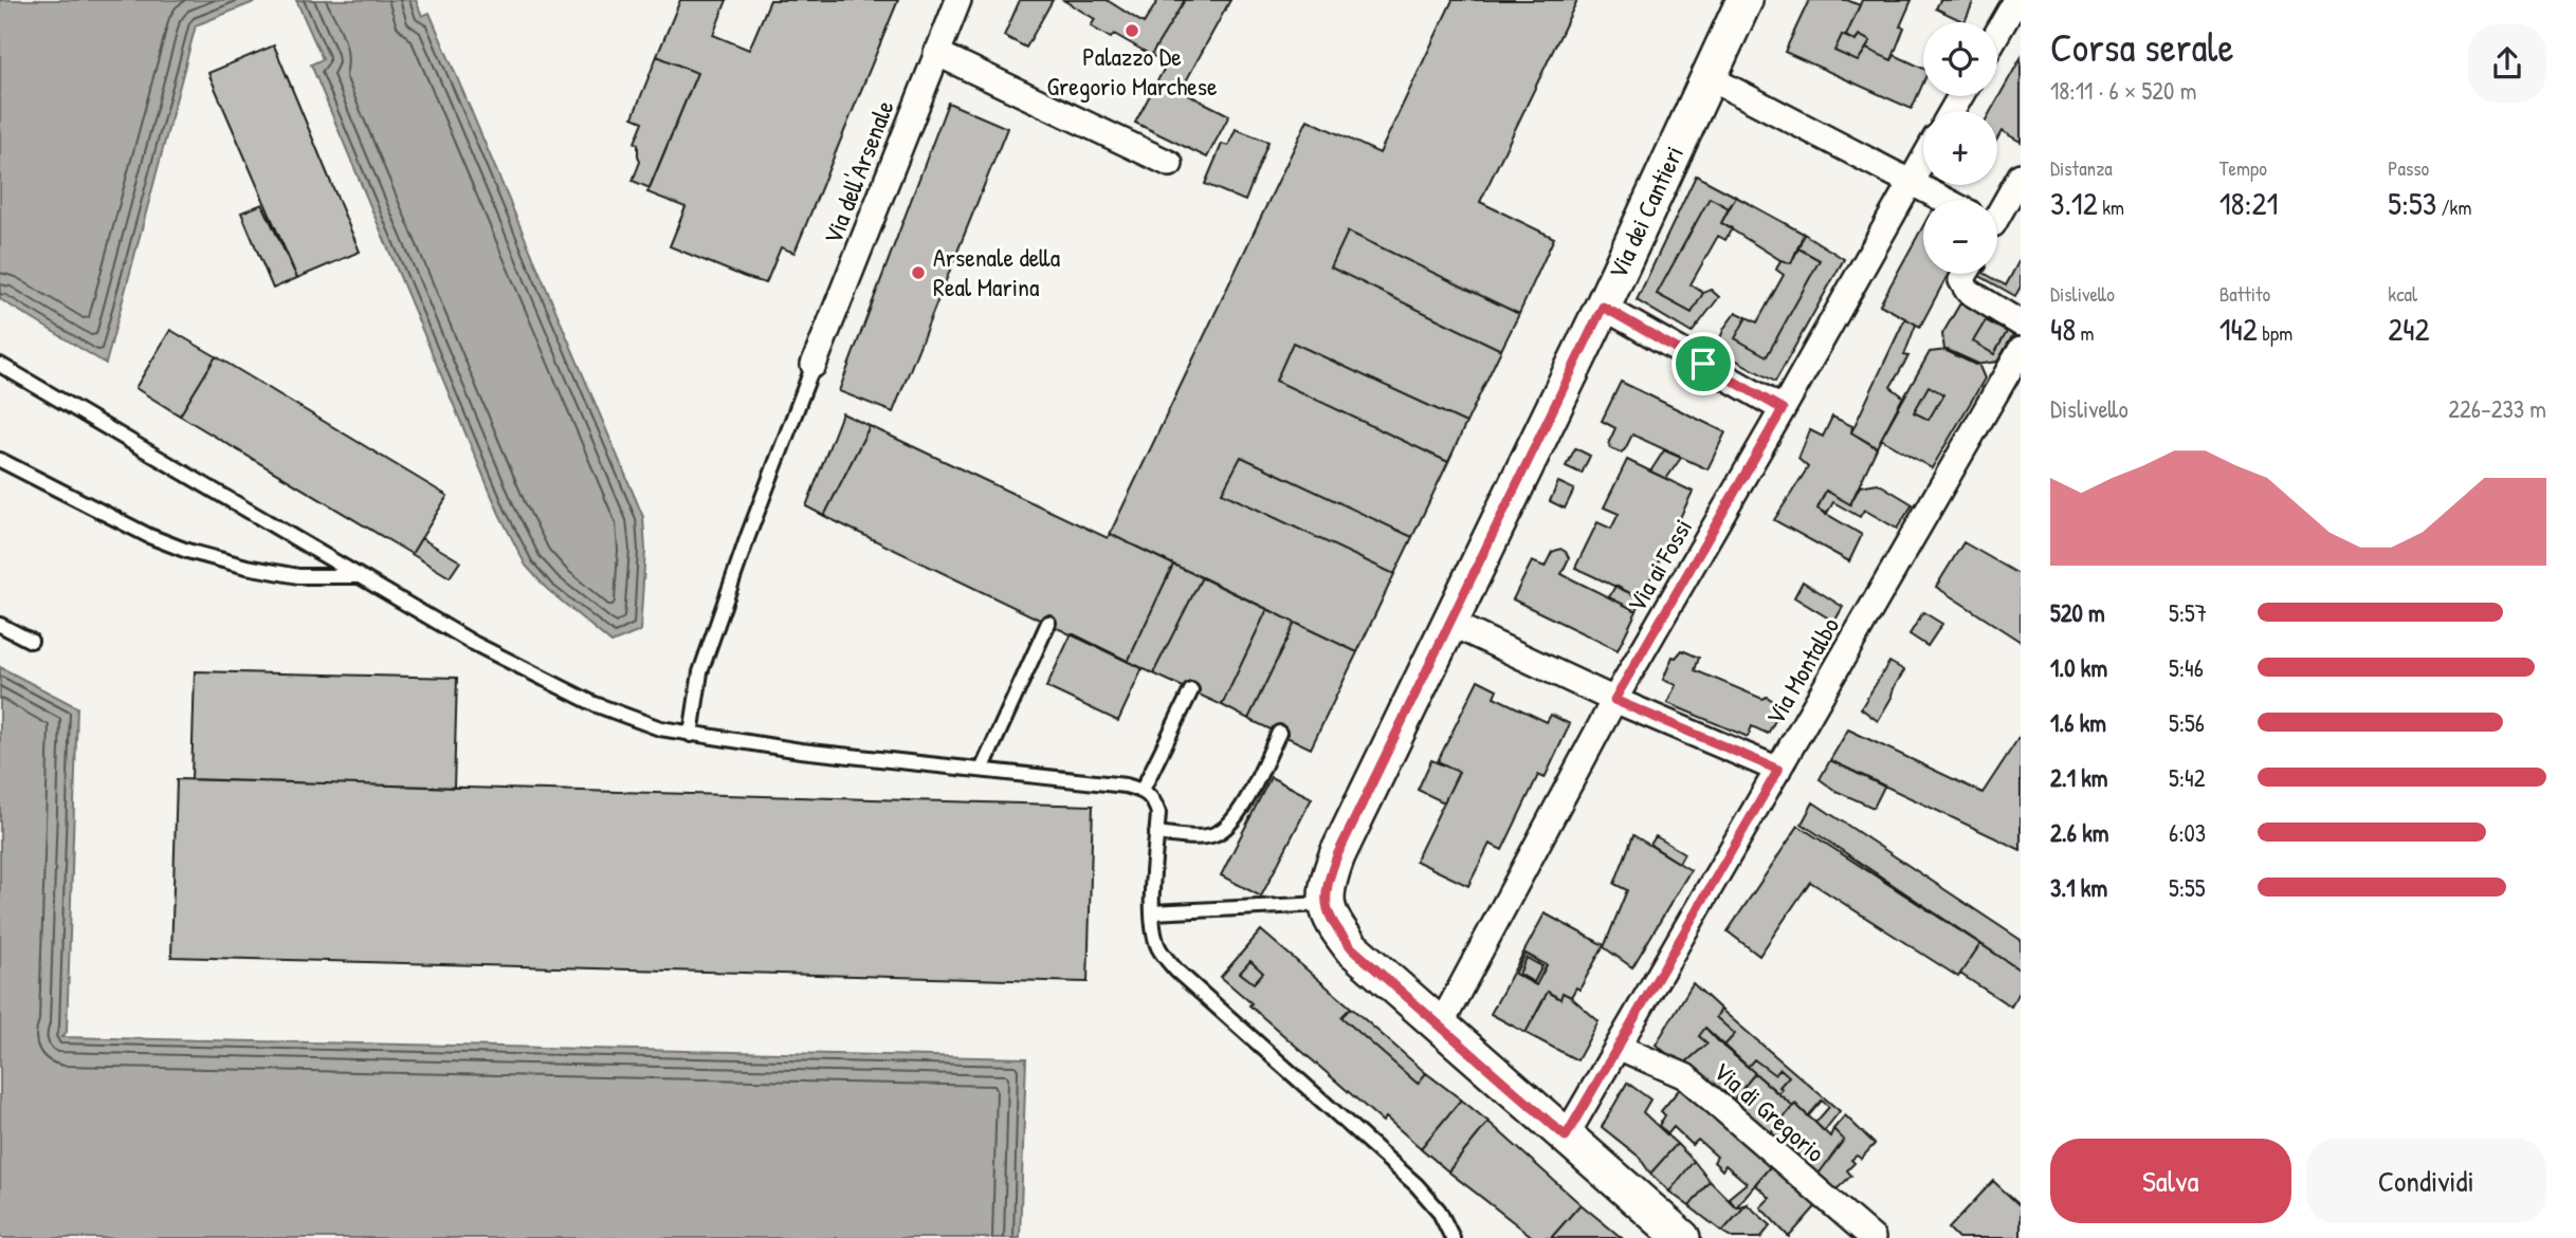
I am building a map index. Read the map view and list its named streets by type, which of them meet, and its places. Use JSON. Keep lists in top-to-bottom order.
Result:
{
  "streets": {
    "main road": ["Via dei Cantieri"],
    "street": [
      "Via dell'Arsenale",
      "Via ai Fossi",
      "Via Montalbo",
      "Via di Gregorio"
    ]
  },
  "crossings": [
    ["Via Montalbo", "Via di Gregorio"]
  ],
  "places": ["Palazzo De Gregorio Marchese", "Arsenale della Real Marina"],
  "page": {
    "heading": ["Corsa serale", "18:11 · 6 × 520 m"],
    "map_buttons": ["+", "−"],
    "stats": [
      ["Distanza", "3.12 km"],
      ["Tempo", "18:21"],
      ["Passo", "5:53 /km"],
      ["Dislivello", "48 m"],
      ["Battito", "142 bpm"],
      ["kcal", "242"]
    ],
    "chart": ["Dislivello", "226–233 m"],
    "list": [
      {
        "name": "520 m",
        "note": "5:57"
      },
      {
        "name": "1.0 km",
        "note": "5:46"
      },
      {
        "name": "1.6 km",
        "note": "5:56"
      },
      {
        "name": "2.1 km",
        "note": "5:42"
      },
      {
        "name": "2.6 km",
        "note": "6:03"
      },
      {
        "name": "3.1 km",
        "note": "5:55"
      }
    ],
    "buttons": ["Salva", "Condividi"]
  }
}
